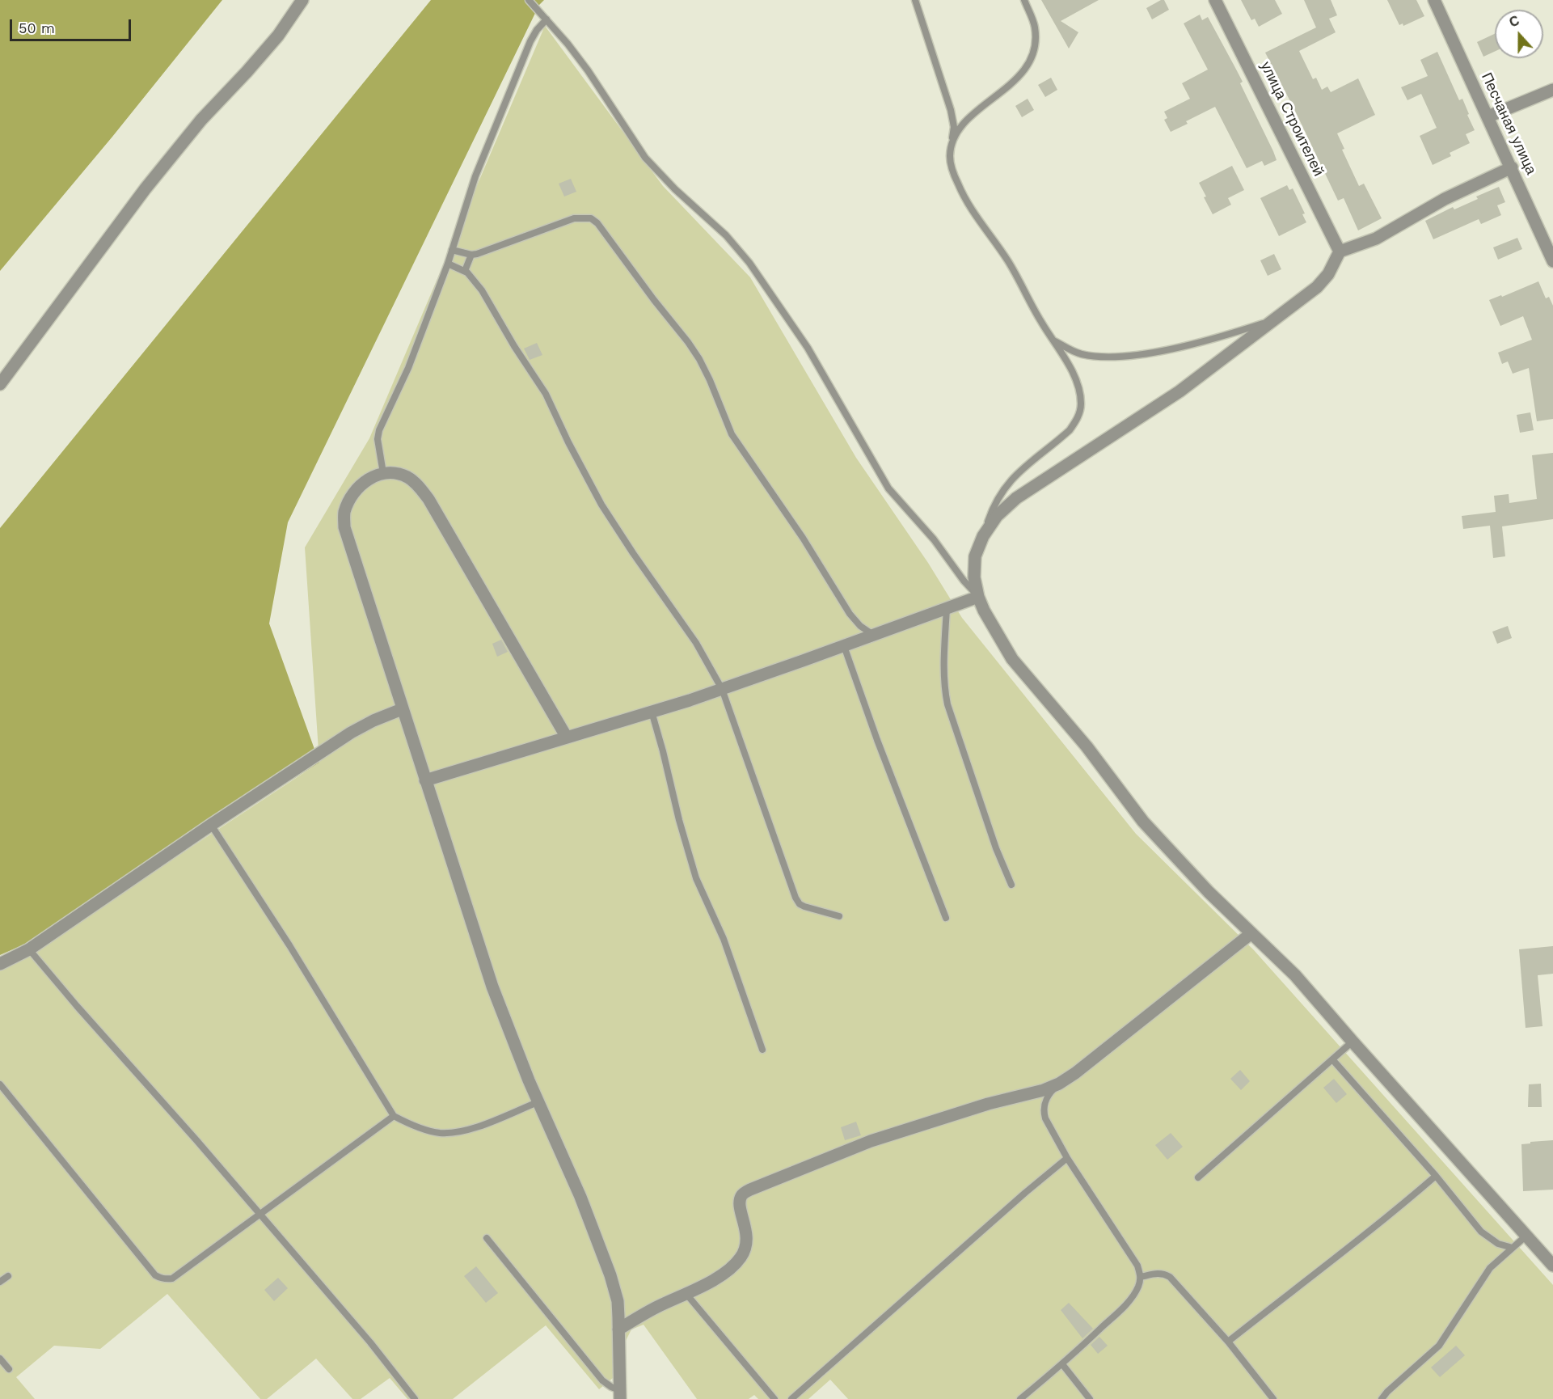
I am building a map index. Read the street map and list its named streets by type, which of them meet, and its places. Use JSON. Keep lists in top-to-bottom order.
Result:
{
  "streets": {
    "street": ["улица Строителей", "Песчаная улица"]
  },
  "scale_bar": "50 m",
  "north": "top"
}
